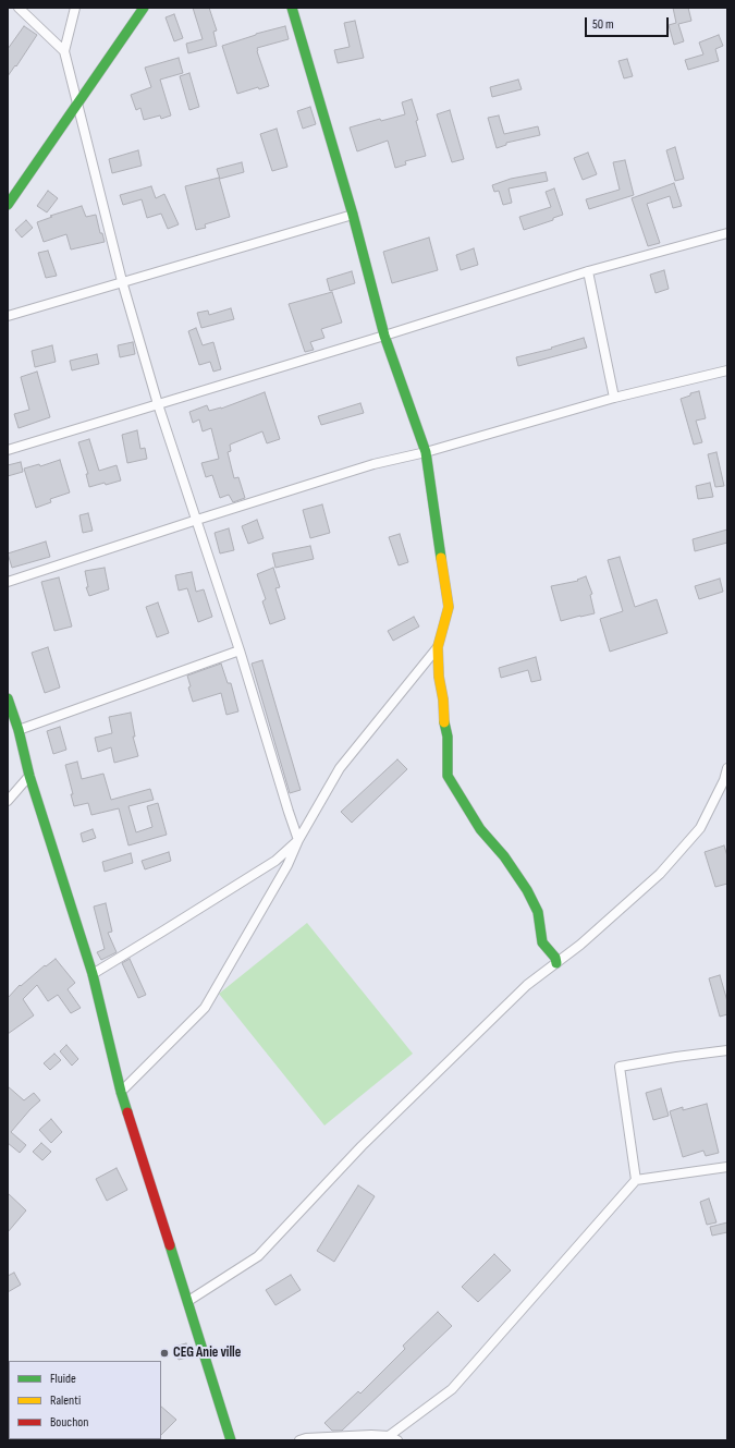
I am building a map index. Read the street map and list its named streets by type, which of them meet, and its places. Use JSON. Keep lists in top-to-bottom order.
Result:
{
  "places": ["CEG Anie ville"],
  "legend": ["Fluide", "Ralenti", "Bouchon"],
  "scale_bar": "50 m"
}
